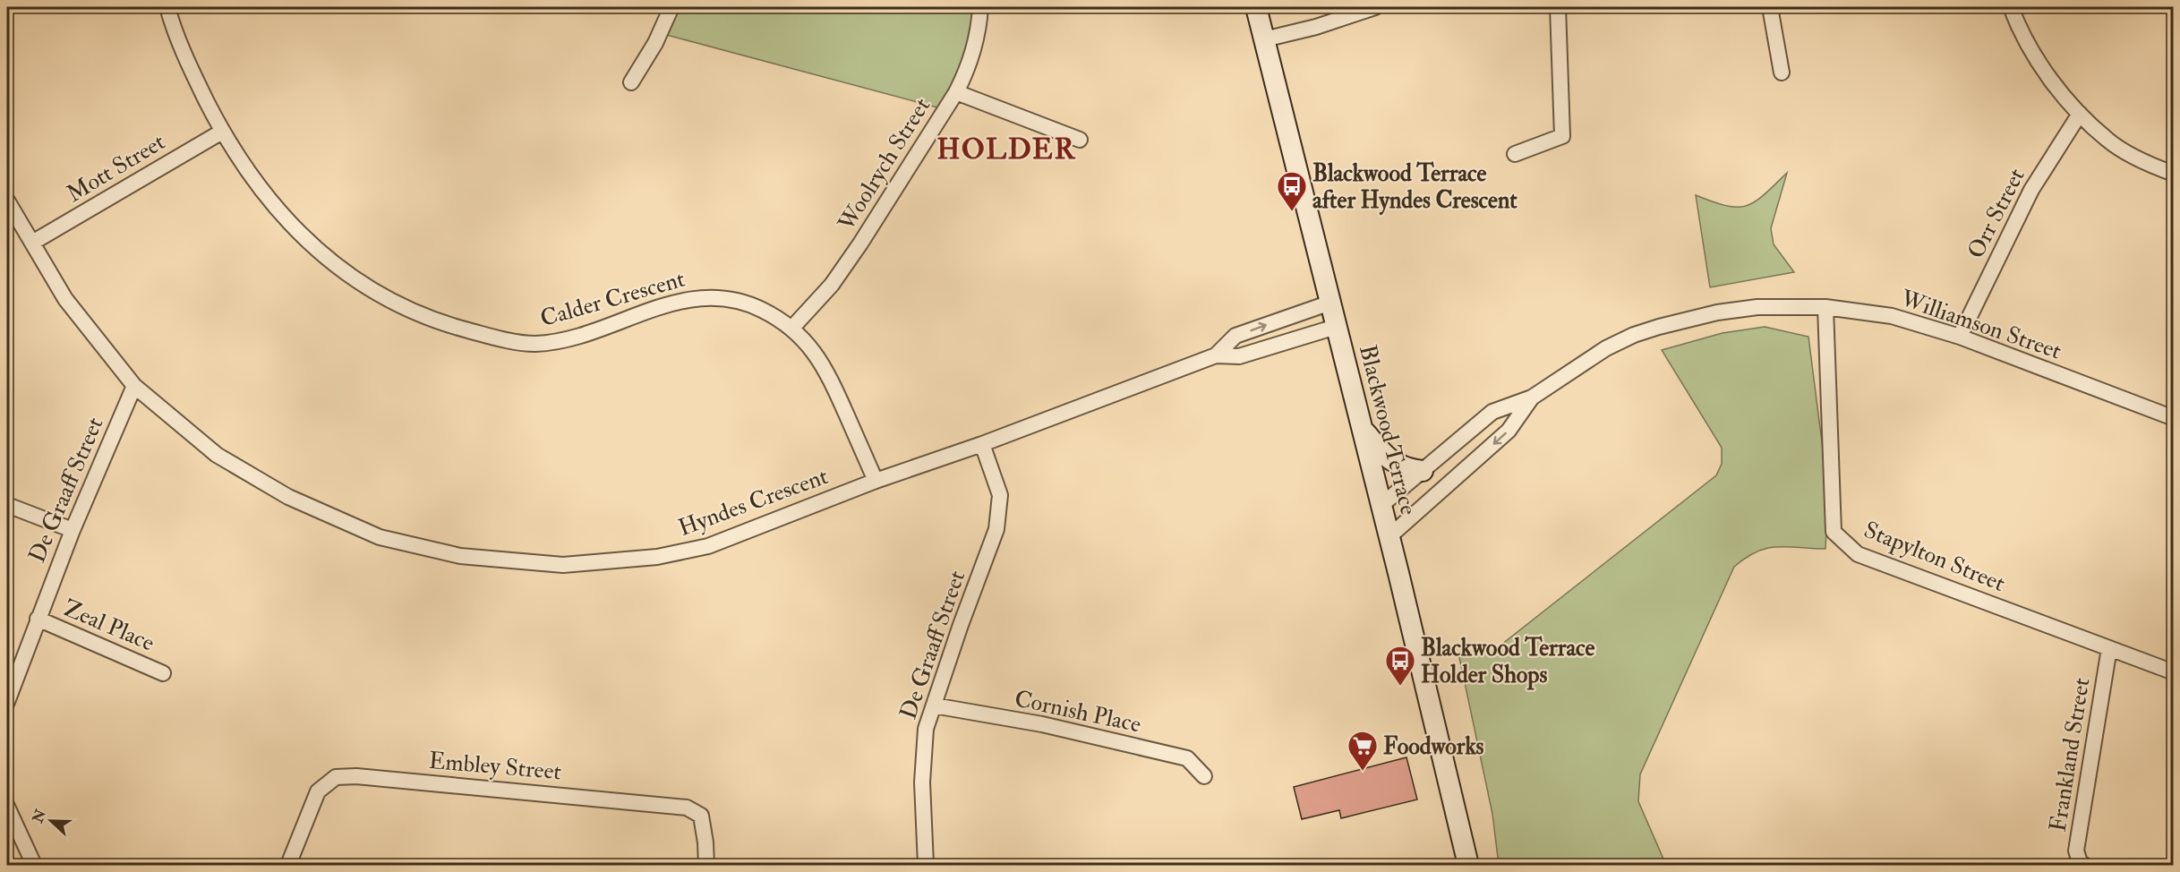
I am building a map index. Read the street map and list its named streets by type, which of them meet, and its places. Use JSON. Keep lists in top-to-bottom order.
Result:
{
  "streets": {
    "street": [
      "Woolrych Street",
      "Mott Street",
      "Orr Street",
      "Calder Crescent",
      "Williamson Street",
      "Blackwood Terrace",
      "De Graaff Street",
      "Hyndes Crescent",
      "Stapylton Street",
      "Zeal Place",
      "Cornish Place",
      "Frankland Street",
      "Embley Street"
    ]
  },
  "crossings": [
    ["Woolrych Street", "Calder Crescent"],
    ["Mott Street", "Calder Crescent"],
    ["Mott Street", "Hyndes Crescent"],
    ["Orr Street", "Williamson Street"],
    ["Calder Crescent", "Hyndes Crescent"],
    ["Williamson Street", "Blackwood Terrace"],
    ["Williamson Street", "Stapylton Street"],
    ["Blackwood Terrace", "Hyndes Crescent"],
    ["De Graaff Street", "Hyndes Crescent"],
    ["De Graaff Street", "Zeal Place"],
    ["De Graaff Street", "Cornish Place"],
    ["Stapylton Street", "Frankland Street"]
  ],
  "districts": ["HOLDER"],
  "places": {
    "bus stop": ["Blackwood Terrace after Hyndes Crescent", "Blackwood Terrace Holder Shops"],
    "supermarket": ["Foodworks"]
  },
  "north": "left"
}
